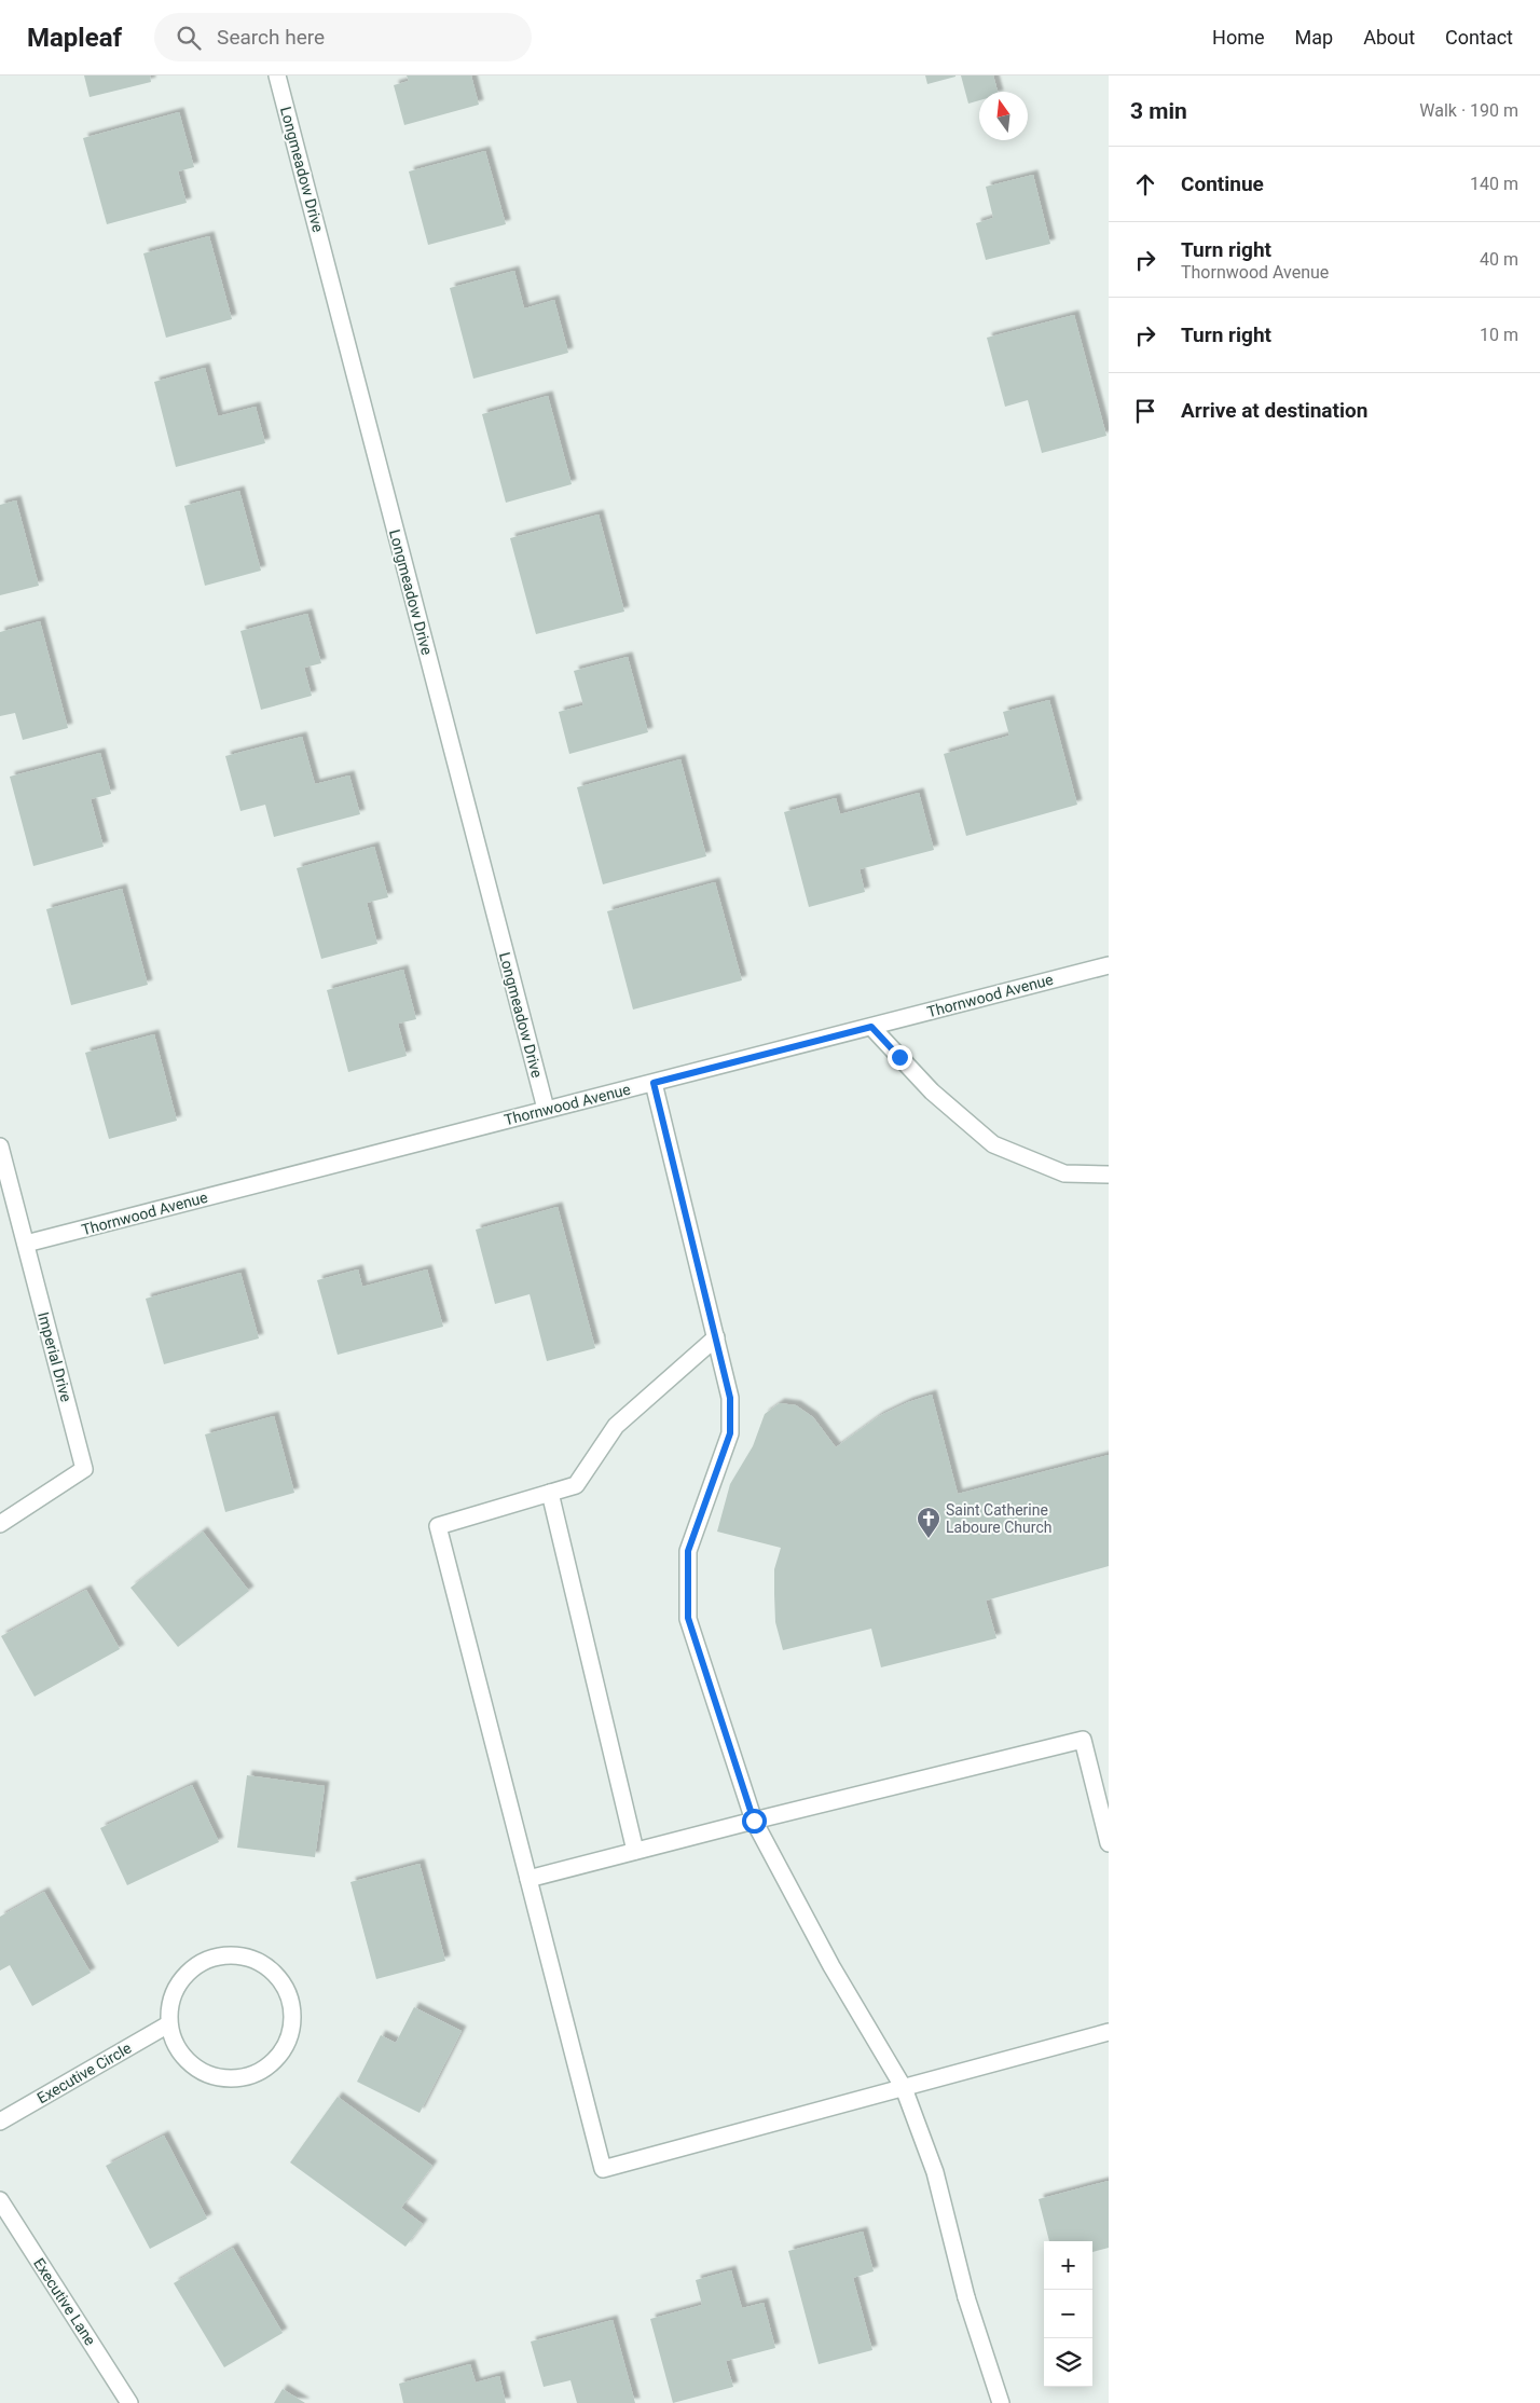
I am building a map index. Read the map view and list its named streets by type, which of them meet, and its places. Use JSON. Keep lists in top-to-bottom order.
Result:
{
  "streets": {
    "street": [
      "Longmeadow Drive",
      "Thornwood Avenue",
      "Imperial Drive",
      "Executive Circle",
      "Executive Lane"
    ]
  },
  "crossings": [
    ["Longmeadow Drive", "Thornwood Avenue"],
    ["Thornwood Avenue", "Imperial Drive"]
  ],
  "places": {
    "church": ["Saint Catherine Laboure Church"]
  },
  "north": "top",
  "page": {
    "header": "Mapleaf",
    "search": "Search here",
    "nav": [
      "Home",
      "Map",
      "About",
      "Contact"
    ],
    "heading": ["3 min", "Walk · 190 m"],
    "list": [
      ["Continue", "140 m"],
      ["Turn right", "Thornwood Avenue", "40 m"],
      ["Turn right", "10 m"],
      "Arrive at destination"
    ],
    "map_buttons": ["+", "−"]
  }
}
